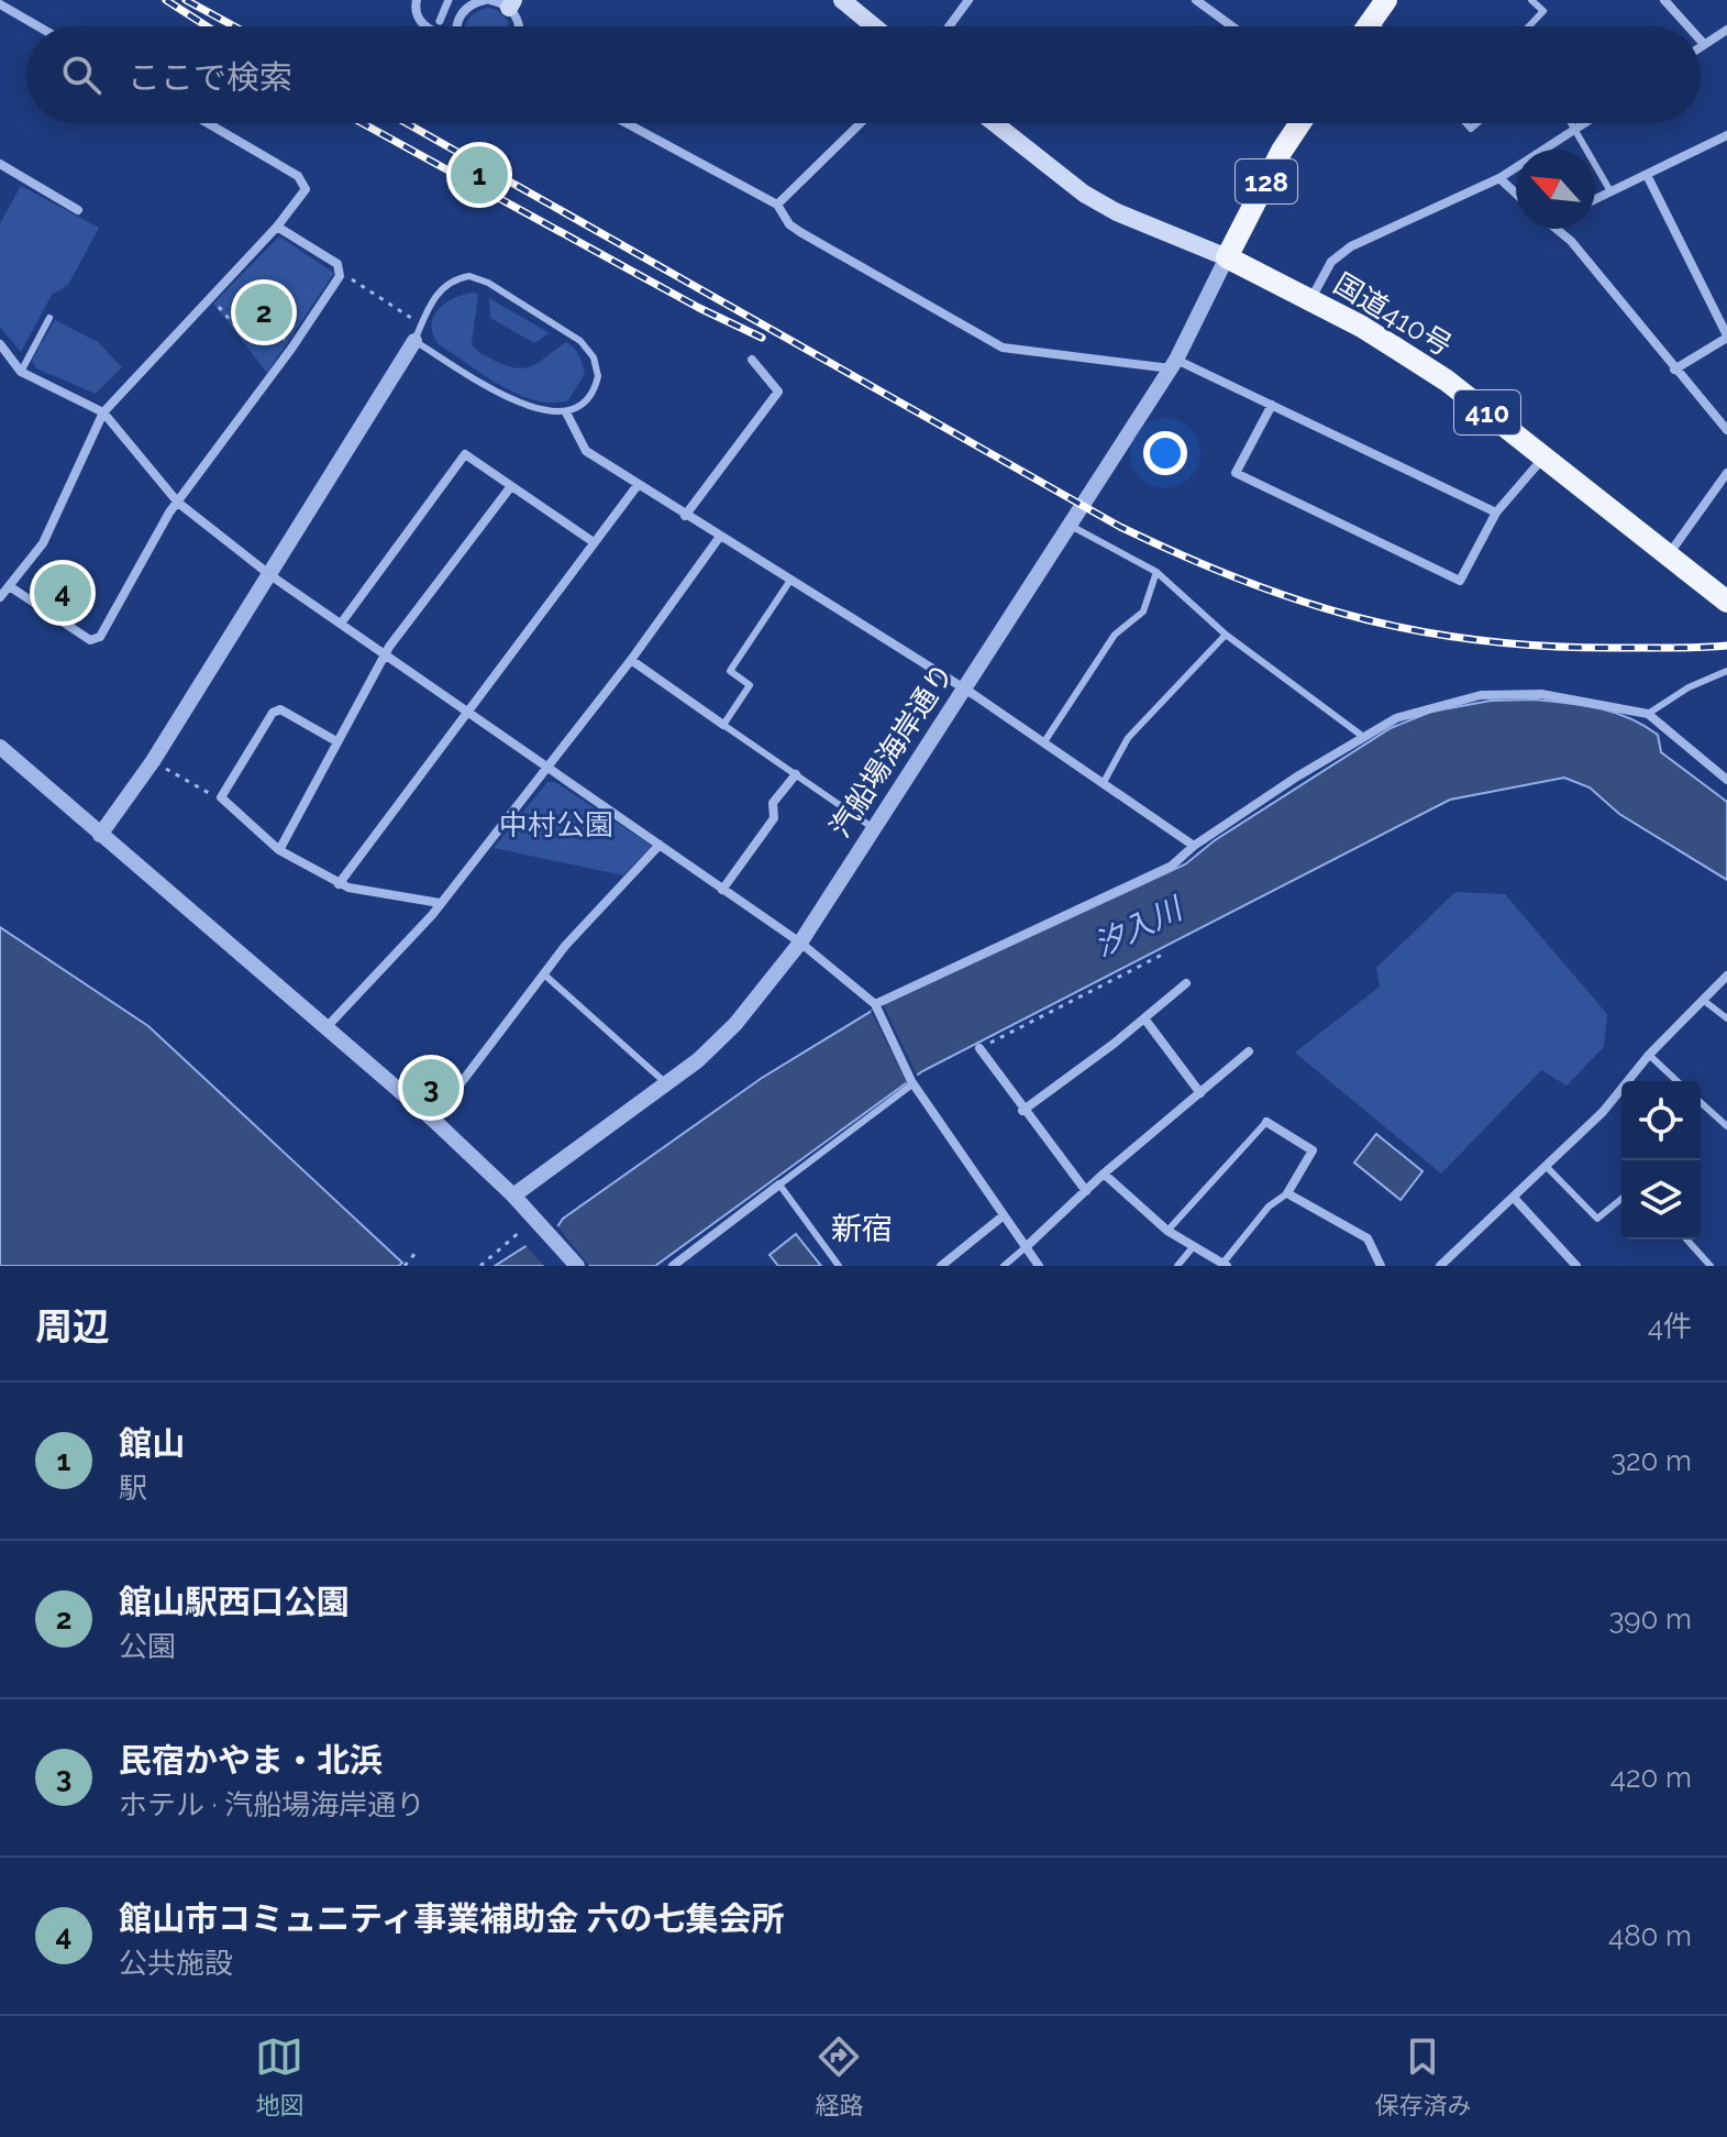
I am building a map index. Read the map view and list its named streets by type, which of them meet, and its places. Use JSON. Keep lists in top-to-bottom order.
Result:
{
  "streets": {
    "highway": ["128", "国道410号", "410"],
    "street": ["汽船場海岸通り"]
  },
  "crossings": [
    ["128", "国道410号"],
    ["128", "汽船場海岸通り"],
    ["国道410号", "汽船場海岸通り"]
  ],
  "districts": ["新宿"],
  "water": ["汐入川"],
  "parks": ["中村公園"],
  "north": "top left",
  "page": {
    "search": "ここで検索",
    "pins": [
      "1",
      "2",
      "4",
      "3"
    ],
    "heading": ["周辺", "4件"],
    "list": [
      {
        "mark": "1",
        "name": "館山",
        "note": "駅",
        "value": "320 m"
      },
      {
        "mark": "2",
        "name": "館山駅西口公園",
        "note": "公園",
        "value": "390 m"
      },
      {
        "mark": "3",
        "name": "民宿かやま・北浜",
        "note": "ホテル · 汽船場海岸通り",
        "value": "420 m"
      },
      {
        "mark": "4",
        "name": "館山市コミュニティ事業補助金 六の七集会所",
        "note": "公共施設",
        "value": "480 m"
      }
    ],
    "nav": ["地図", "経路", "保存済み"]
  }
}
